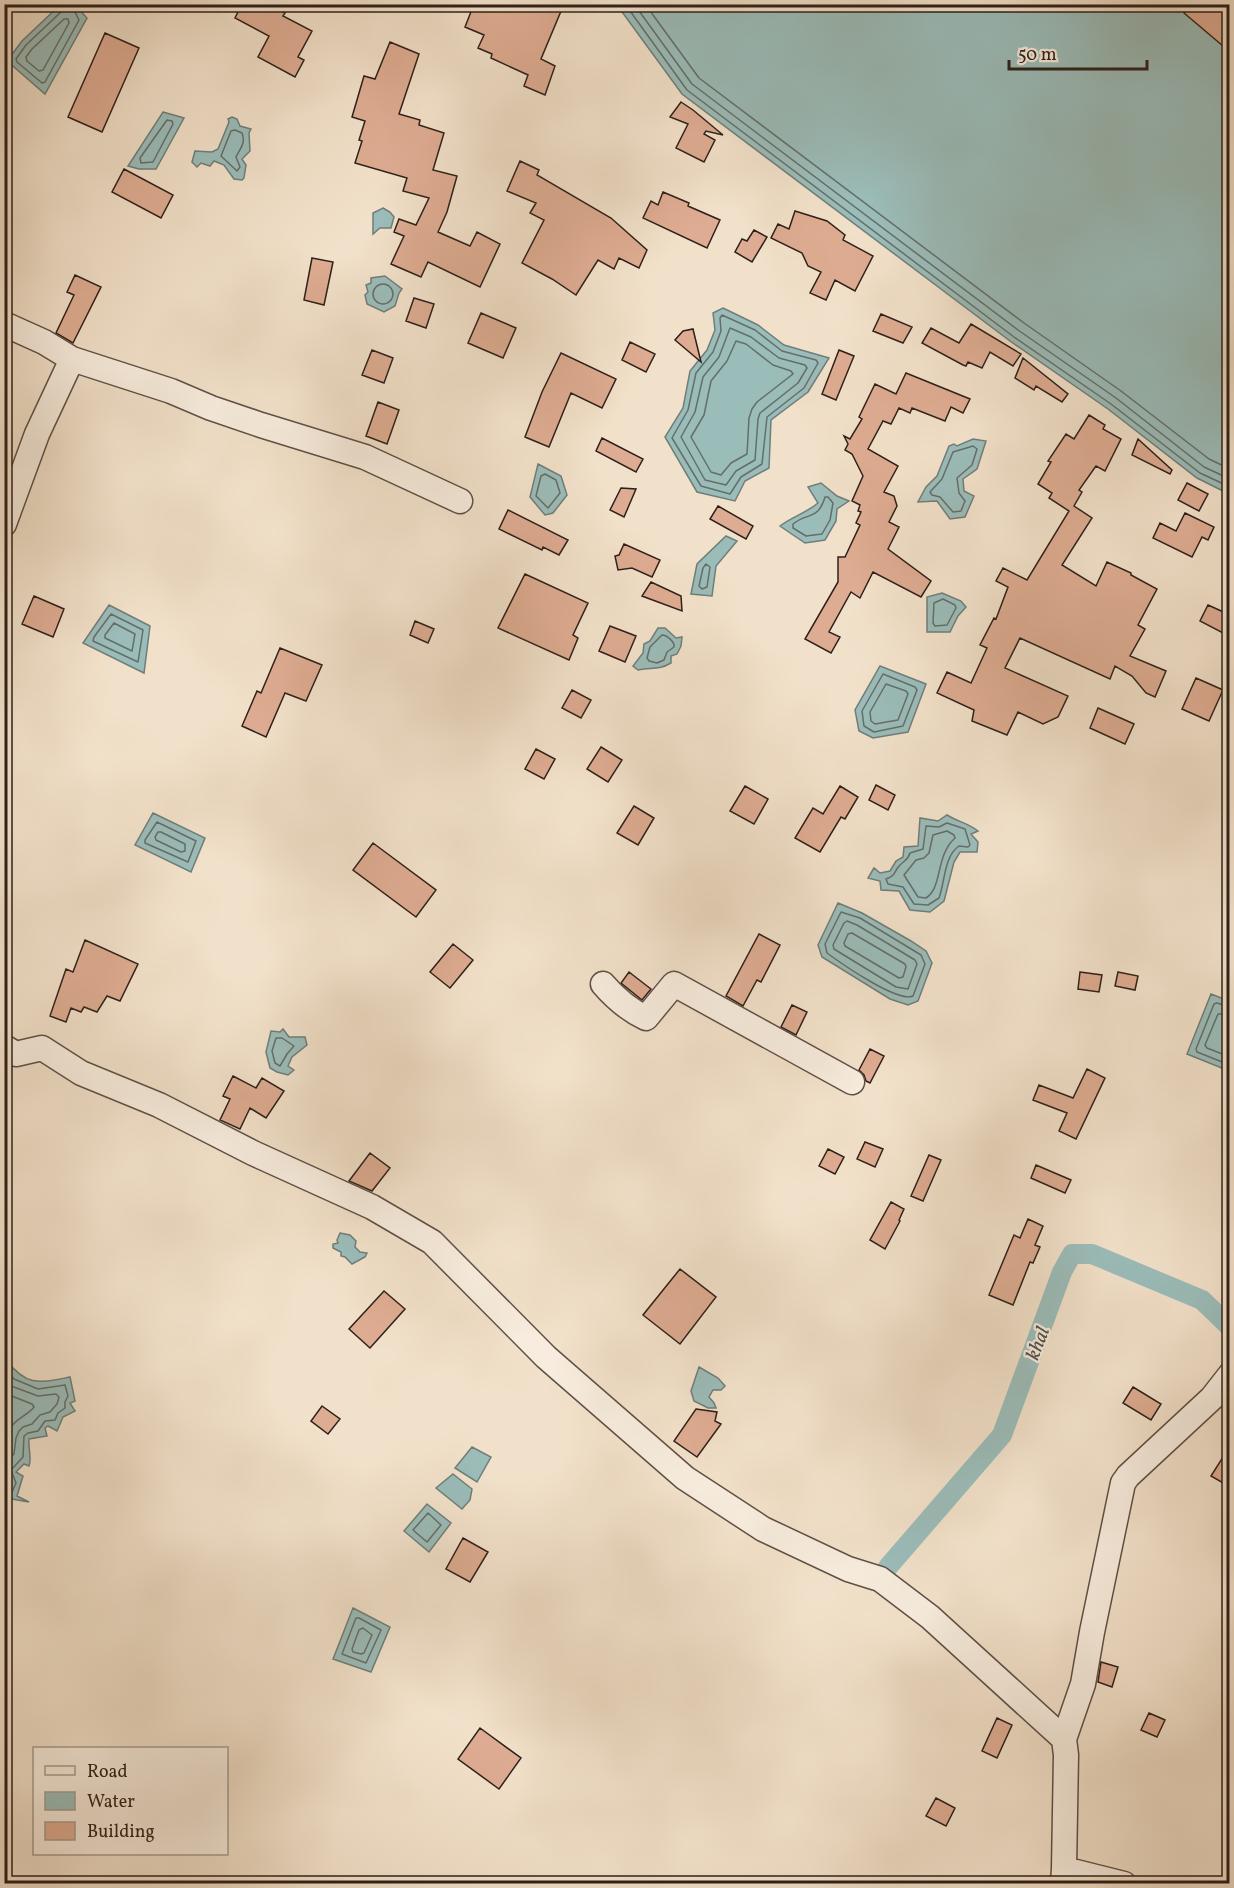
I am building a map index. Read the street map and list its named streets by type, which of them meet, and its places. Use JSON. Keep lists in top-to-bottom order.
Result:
{
  "water": ["khal"],
  "legend": ["Road", "Water", "Building"],
  "scale_bar": "50 m"
}
